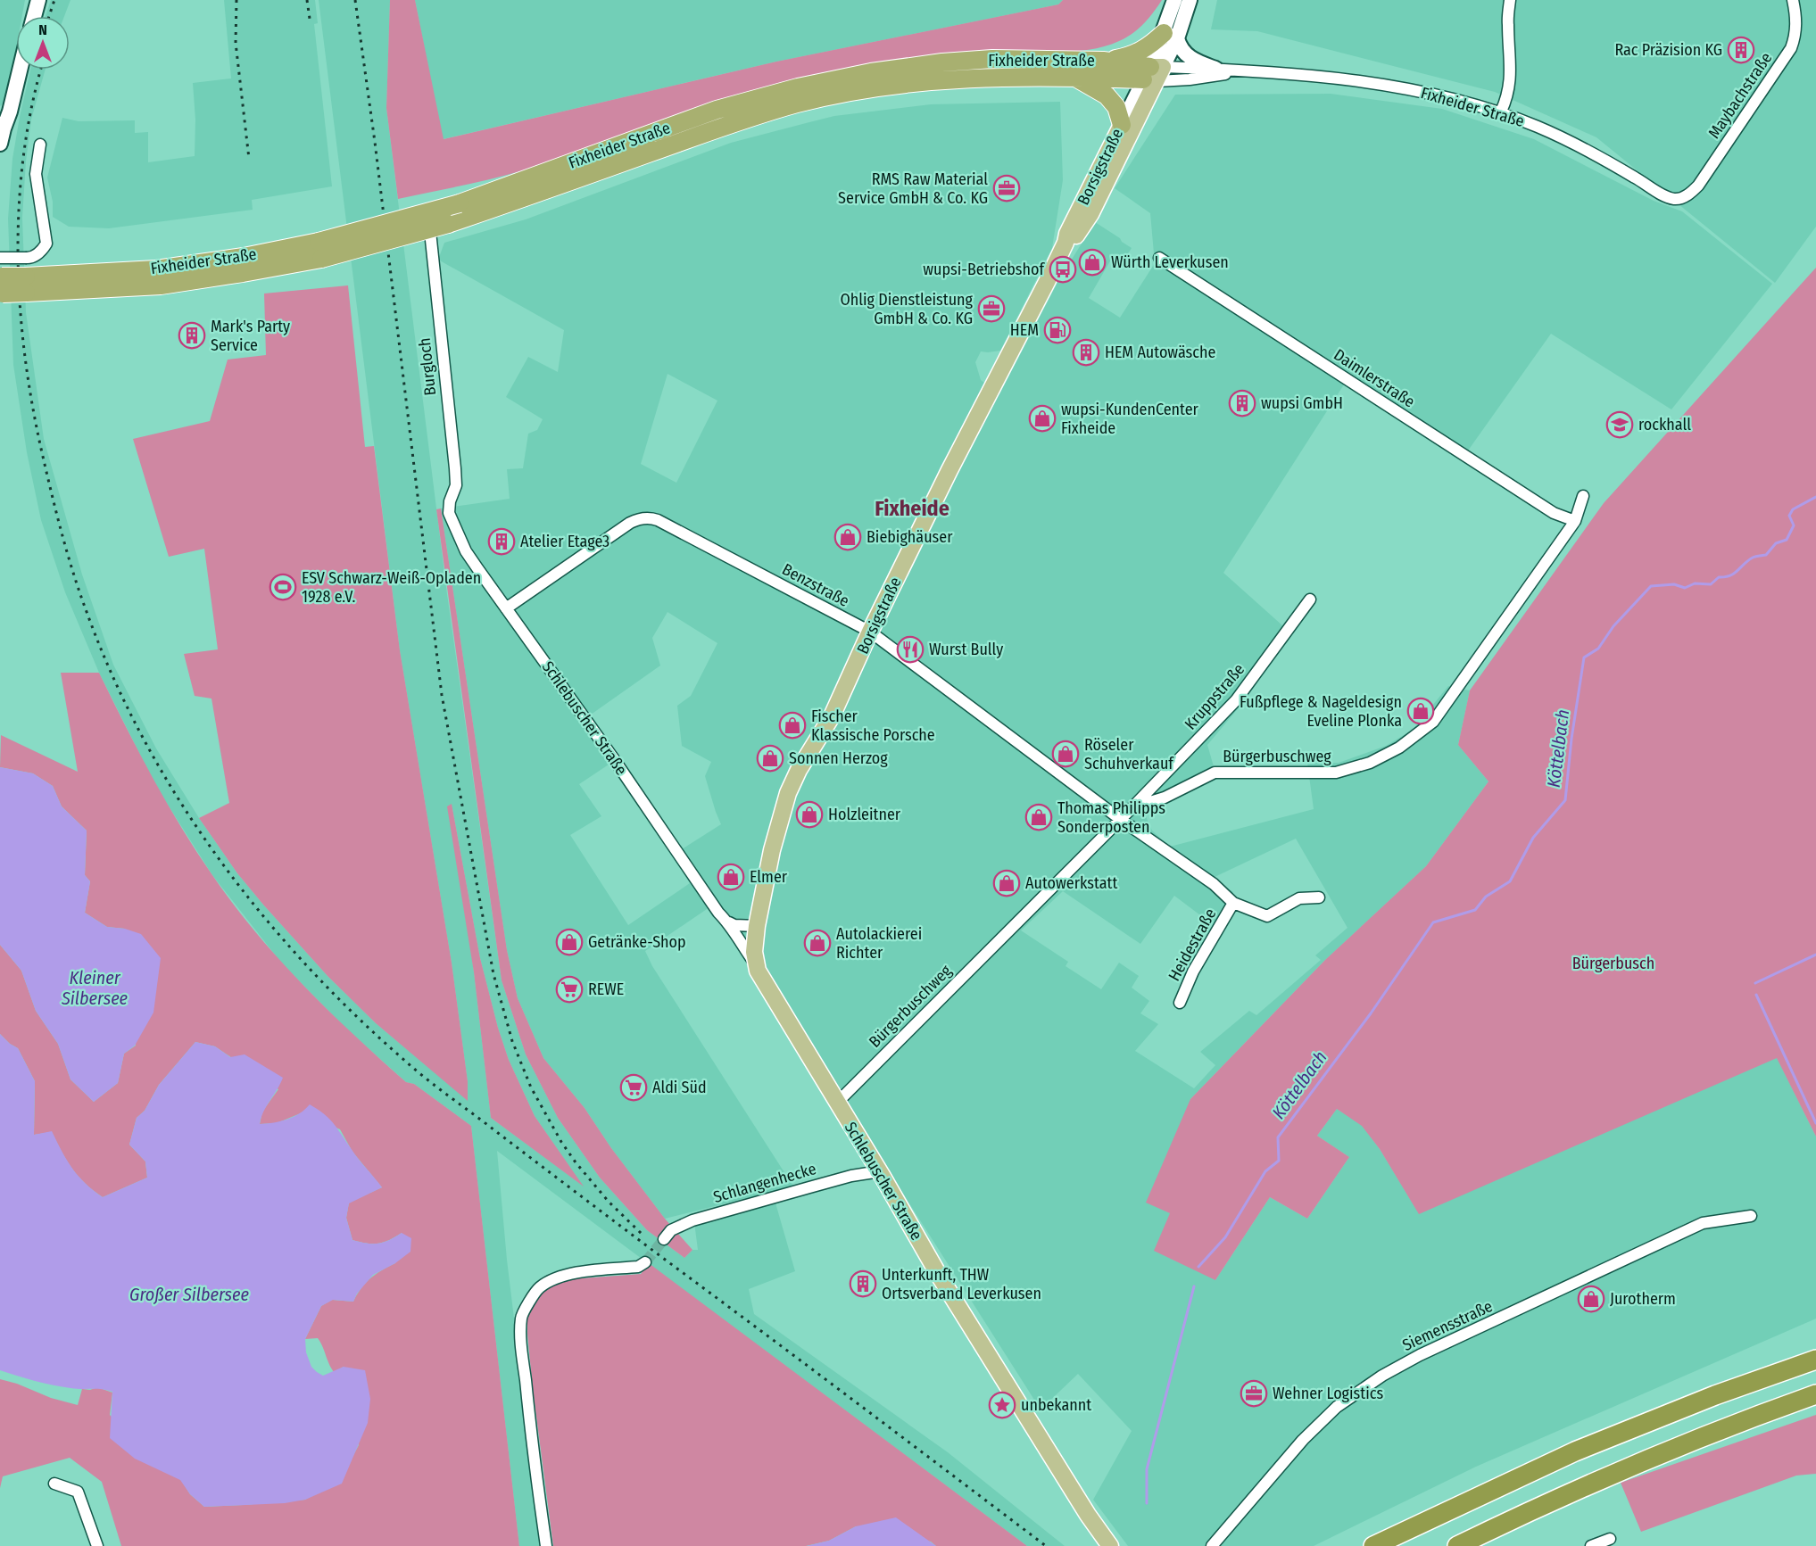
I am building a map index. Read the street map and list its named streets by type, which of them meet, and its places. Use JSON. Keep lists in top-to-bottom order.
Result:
{
  "streets": {
    "highway": ["Fixheider Straße"],
    "main road": ["Borsigstraße", "Schlebuscher Straße"],
    "street": [
      "Maybachstraße",
      "Burgloch",
      "Daimlerstraße",
      "Benzstraße",
      "Kruppstraße",
      "Bürgerbuschweg",
      "Heidestraße",
      "Schlangenhecke",
      "Siemensstraße"
    ]
  },
  "crossings": [
    ["Fixheider Straße", "Maybachstraße"],
    ["Fixheider Straße", "Borsigstraße"],
    ["Borsigstraße", "Benzstraße"],
    ["Borsigstraße", "Schlebuscher Straße"],
    ["Burgloch", "Schlebuscher Straße"],
    ["Daimlerstraße", "Bürgerbuschweg"],
    ["Benzstraße", "Schlebuscher Straße"],
    ["Benzstraße", "Bürgerbuschweg"],
    ["Benzstraße", "Heidestraße"],
    ["Kruppstraße", "Bürgerbuschweg"],
    ["Schlebuscher Straße", "Bürgerbuschweg"],
    ["Schlebuscher Straße", "Schlangenhecke"],
    ["Bürgerbuschweg", "Heidestraße"]
  ],
  "districts": ["Fixheide"],
  "water": ["Köttelbach", "Kleiner Silbersee", "Großer Silbersee"],
  "parks": ["Bürgerbusch"],
  "places": {
    "building": [
      "Rac Präzision KG",
      "Mark's Party Service",
      "HEM Autowäsche",
      "wupsi GmbH",
      "Atelier Etage3",
      "Unterkunft, THW Ortsverband Leverkusen"
    ],
    "office": ["RMS Raw Material Service GmbH & Co. KG", "Ohlig Dienstleistung GmbH & Co. KG", "Wehner Logistics"],
    "shop": [
      "Würth Leverkusen",
      "wupsi-KundenCenter Fixheide",
      "Biebighäuser",
      "Fußpflege & Nageldesign Eveline Plonka",
      "Fischer Klassische Porsche",
      "Röseler Schuhverkauf",
      "Sonnen Herzog",
      "Holzleitner",
      "Thomas Philipps Sonderposten",
      "Elmer",
      "Autowerkstatt",
      "Getränke-Shop",
      "Autolackierei Richter",
      "Jurotherm"
    ],
    "bus stop": ["wupsi-Betriebshof"],
    "fuel station": ["HEM"],
    "school or university": ["rockhall"],
    "sports": ["ESV Schwarz-Weiß-Opladen 1928 e.V."],
    "restaurant": ["Wurst Bully"],
    "supermarket": ["REWE", "Aldi Süd"],
    "place": ["unbekannt"]
  },
  "north": "top"
}
